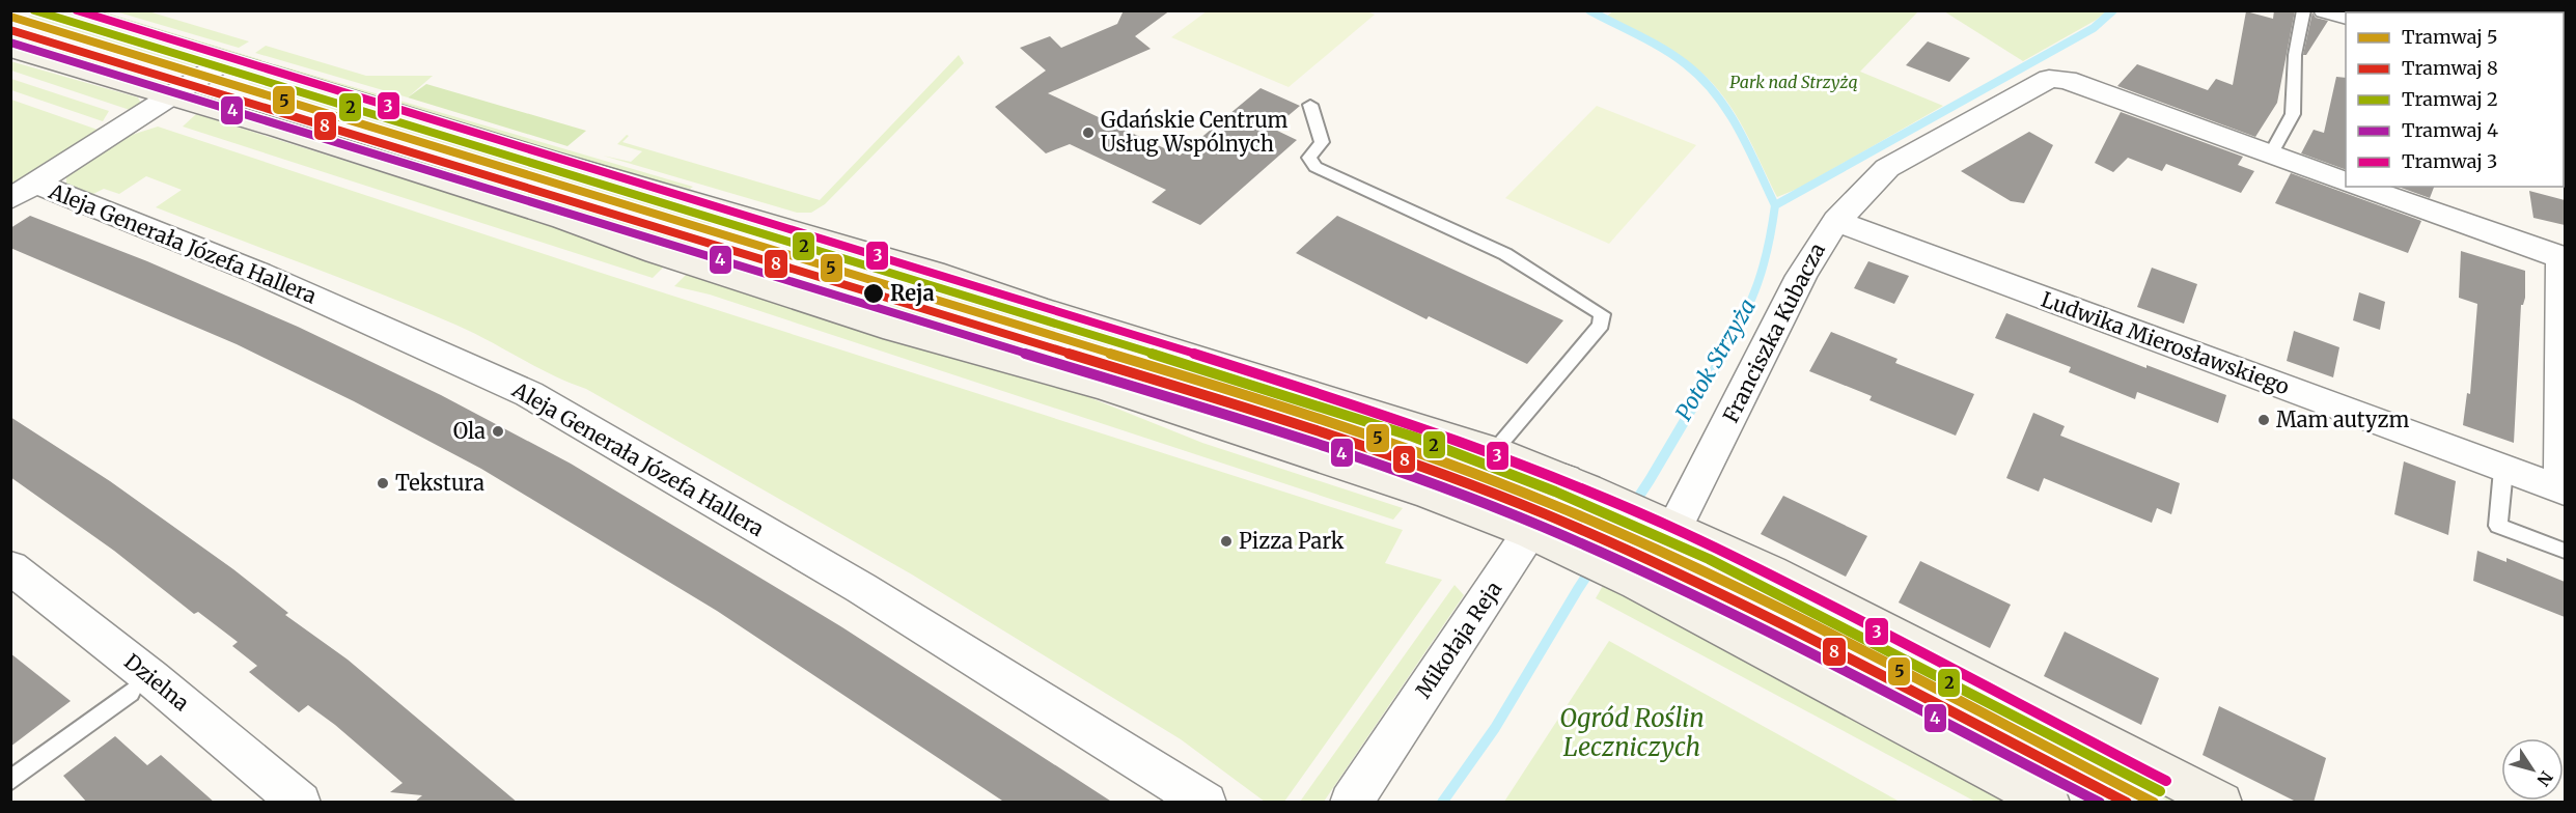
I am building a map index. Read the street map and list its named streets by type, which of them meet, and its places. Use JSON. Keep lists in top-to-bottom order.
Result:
{
  "streets": {
    "street": [
      "Aleja Generała Józefa Hallera",
      "Franciszka Kubacza",
      "Ludwika Mierosławskiego",
      "Mikołaja Reja",
      "Dzielna"
    ]
  },
  "crossings": [
    ["Franciszka Kubacza", "Ludwika Mierosławskiego"]
  ],
  "water": ["Potok Strzyża"],
  "parks": ["Park nad Strzyżą", "Ogród Roślin Leczniczych"],
  "places": [
    "Gdańskie Centrum Usług Wspólnych",
    "Reja",
    "Mam autyzm",
    "Ola",
    "Tekstura",
    "Pizza Park"
  ],
  "lines": [
    "tram line 2",
    "tram line 3",
    "tram line 5",
    "tram line 8",
    "tram line 4"
  ],
  "legend": [
    "Tramwaj 5",
    "Tramwaj 8",
    "Tramwaj 2",
    "Tramwaj 4",
    "Tramwaj 3"
  ],
  "north": "bottom right"
}
